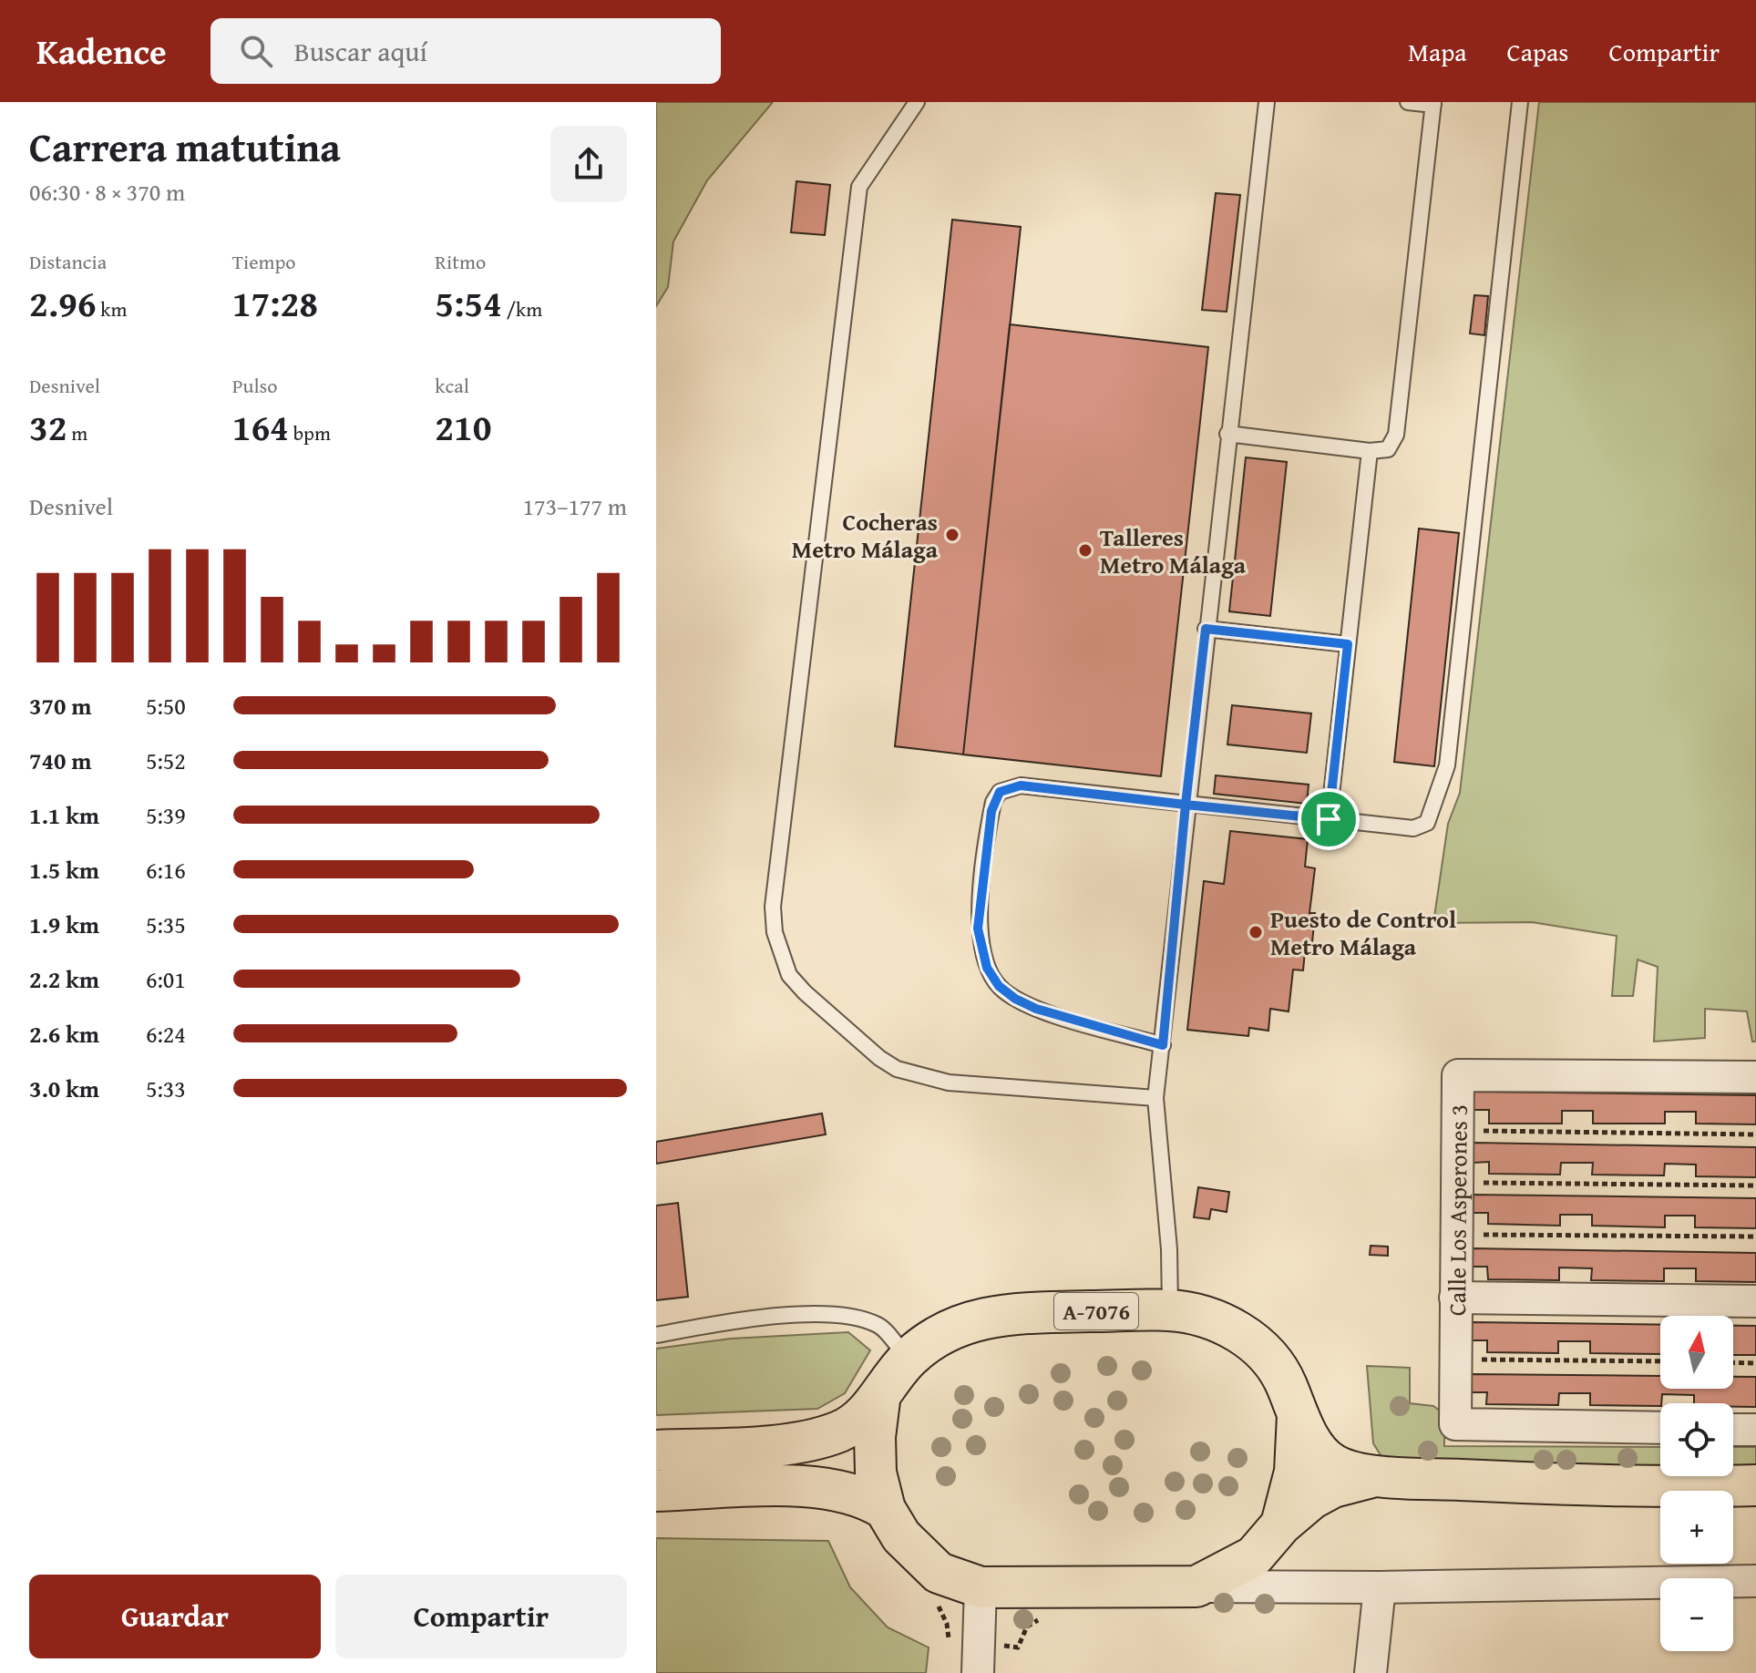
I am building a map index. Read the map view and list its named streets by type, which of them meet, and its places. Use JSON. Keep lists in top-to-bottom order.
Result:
{
  "streets": {
    "main road": ["A-7076"],
    "street": ["Calle Los Asperones 3"]
  },
  "places": ["Cocheras Metro Málaga", "Talleres Metro Málaga", "Puesto de Control Metro Málaga"],
  "north": "top",
  "page": {
    "header": "Kadence",
    "search": "Buscar aquí",
    "nav": ["Mapa", "Capas", "Compartir"],
    "heading": ["Carrera matutina", "06:30 · 8 × 370 m"],
    "stats": [
      ["Distancia", "2.96 km"],
      ["Tiempo", "17:28"],
      ["Ritmo", "5:54 /km"],
      ["Desnivel", "32 m"],
      ["Pulso", "164 bpm"],
      ["kcal", "210"]
    ],
    "chart": ["Desnivel", "173–177 m"],
    "list": [
      {
        "name": "370 m",
        "note": "5:50"
      },
      {
        "name": "740 m",
        "note": "5:52"
      },
      {
        "name": "1.1 km",
        "note": "5:39"
      },
      {
        "name": "1.5 km",
        "note": "6:16"
      },
      {
        "name": "1.9 km",
        "note": "5:35"
      },
      {
        "name": "2.2 km",
        "note": "6:01"
      },
      {
        "name": "2.6 km",
        "note": "6:24"
      },
      {
        "name": "3.0 km",
        "note": "5:33"
      }
    ],
    "map_buttons": ["+", "−"],
    "buttons": ["Guardar", "Compartir"]
  }
}
